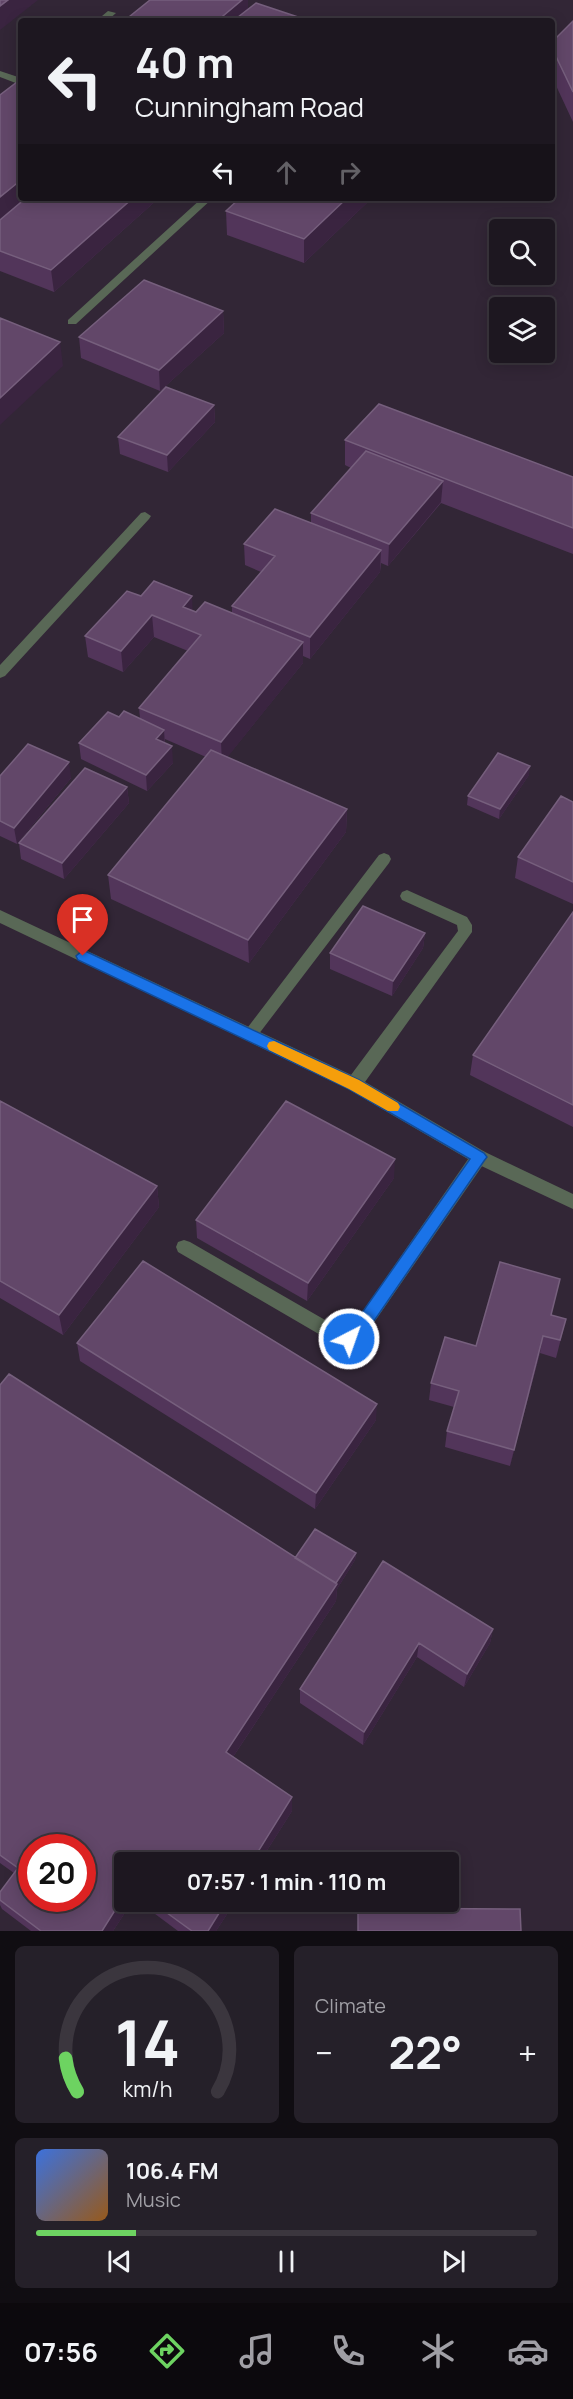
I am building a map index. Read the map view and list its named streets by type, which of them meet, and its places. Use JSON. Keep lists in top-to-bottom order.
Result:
{
  "page": {
    "turn": ["40 m", "Cunningham Road"],
    "limit": "20",
    "trip": "07:57 · 1 min · 110 m",
    "tile": "Climate",
    "heat": ["−", "22°", "+"],
    "song": ["106.4 FM", "Music"],
    "tabs": "07:56",
    "gauge": ["14", "km/h"]
  }
}
